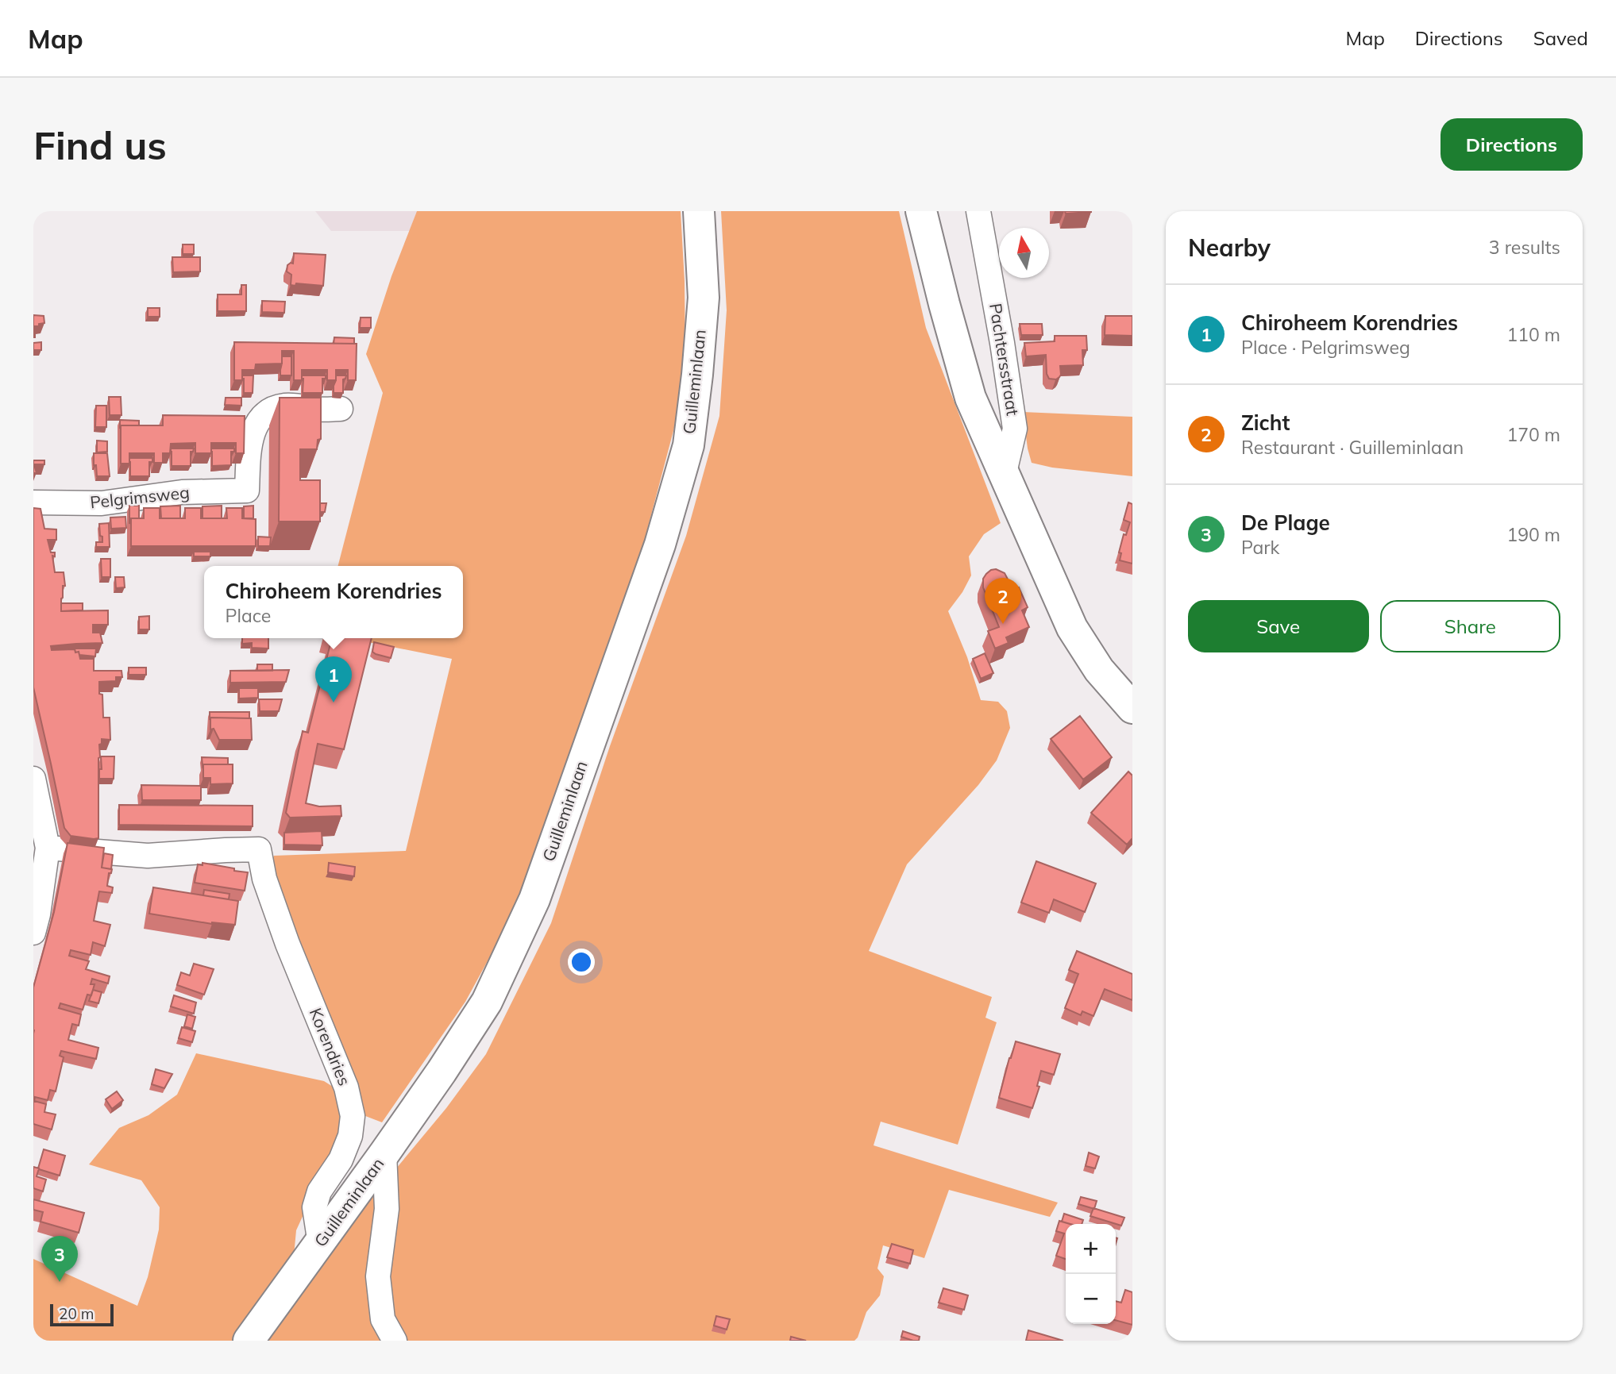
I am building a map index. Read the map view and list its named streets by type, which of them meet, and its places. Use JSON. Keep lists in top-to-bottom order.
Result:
{
  "streets": {
    "main road": ["Guilleminlaan"],
    "street": ["Pachtersstraat", "Pelgrimsweg", "Korendries"]
  },
  "crossings": [
    ["Guilleminlaan", "Korendries"]
  ],
  "scale_bar": "20 m",
  "north": "top",
  "page": {
    "header": "Map",
    "nav": ["Map", "Directions", "Saved"],
    "buttons": [
      "Directions",
      ["Save", "Share"]
    ],
    "title": "Find us",
    "heading": ["Nearby", "3 results"],
    "list": [
      {
        "mark": "1",
        "name": "Chiroheem Korendries",
        "note": "Place · Pelgrimsweg",
        "value": "110 m"
      },
      {
        "mark": "2",
        "name": "Zicht",
        "note": "Restaurant · Guilleminlaan",
        "value": "170 m"
      },
      {
        "mark": "3",
        "name": "De Plage",
        "note": "Park",
        "value": "190 m"
      }
    ],
    "popup": ["Chiroheem Korendries", "Place"],
    "pins": ["2", "1", "3"],
    "map_buttons": ["+", "−"],
    "scale": "20 m"
  }
}
